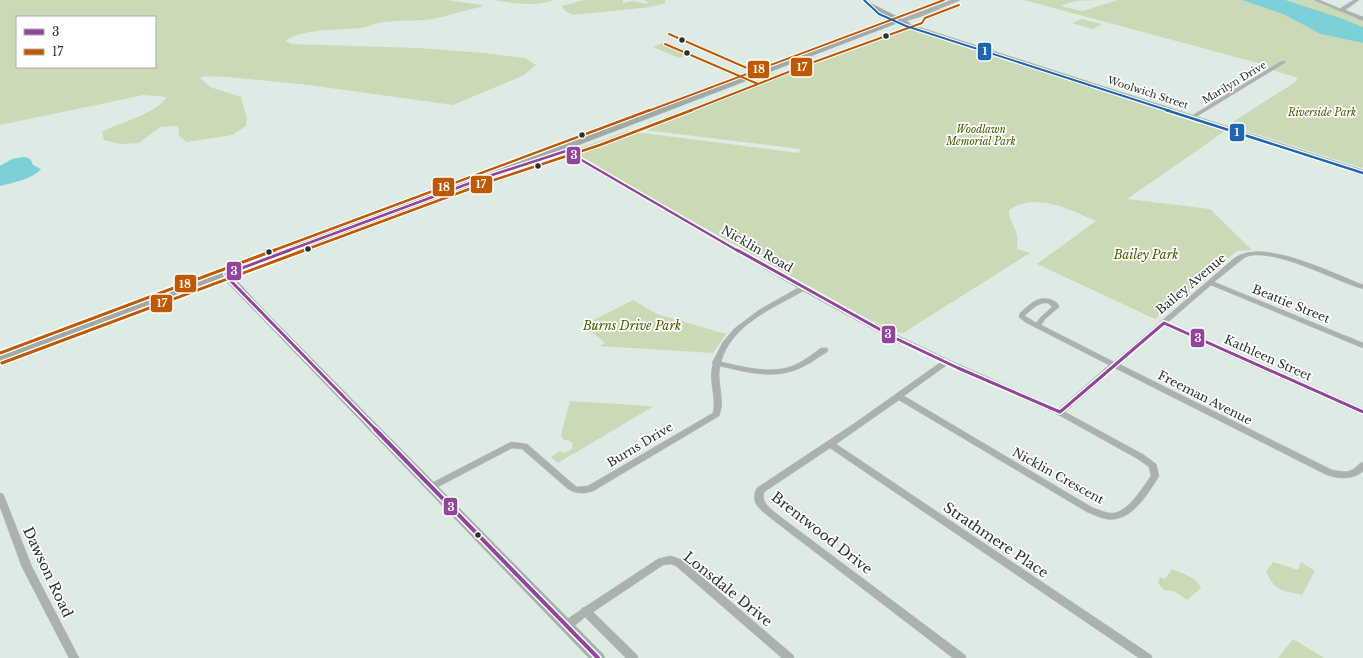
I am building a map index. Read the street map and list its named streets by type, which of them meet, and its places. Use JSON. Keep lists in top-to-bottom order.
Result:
{
  "streets": {
    "main road": ["Woolwich Street"],
    "street": [
      "Marilyn Drive",
      "Nicklin Road",
      "Bailey Avenue",
      "Beattie Street",
      "Kathleen Street",
      "Freeman Avenue",
      "Burns Drive",
      "Nicklin Crescent",
      "Brentwood Drive",
      "Strathmere Place",
      "Dawson Road",
      "Lonsdale Drive"
    ]
  },
  "crossings": [
    ["Marilyn Drive", "Woolwich Street"],
    ["Nicklin Road", "Burns Drive"],
    ["Nicklin Road", "Nicklin Crescent"],
    ["Nicklin Road", "Brentwood Drive"],
    ["Bailey Avenue", "Beattie Street"],
    ["Bailey Avenue", "Kathleen Street"],
    ["Bailey Avenue", "Freeman Avenue"],
    ["Bailey Avenue", "Nicklin Crescent"],
    ["Nicklin Crescent", "Brentwood Drive"],
    ["Brentwood Drive", "Strathmere Place"]
  ],
  "parks": [
    "Riverside Park",
    "Woodlawn Memorial Park",
    "Bailey Park",
    "Burns Drive Park"
  ],
  "lines": [
    "transit line 18",
    "transit line 1",
    "transit line 17",
    "transit line 3"
  ],
  "legend": ["3", "17"]
}
